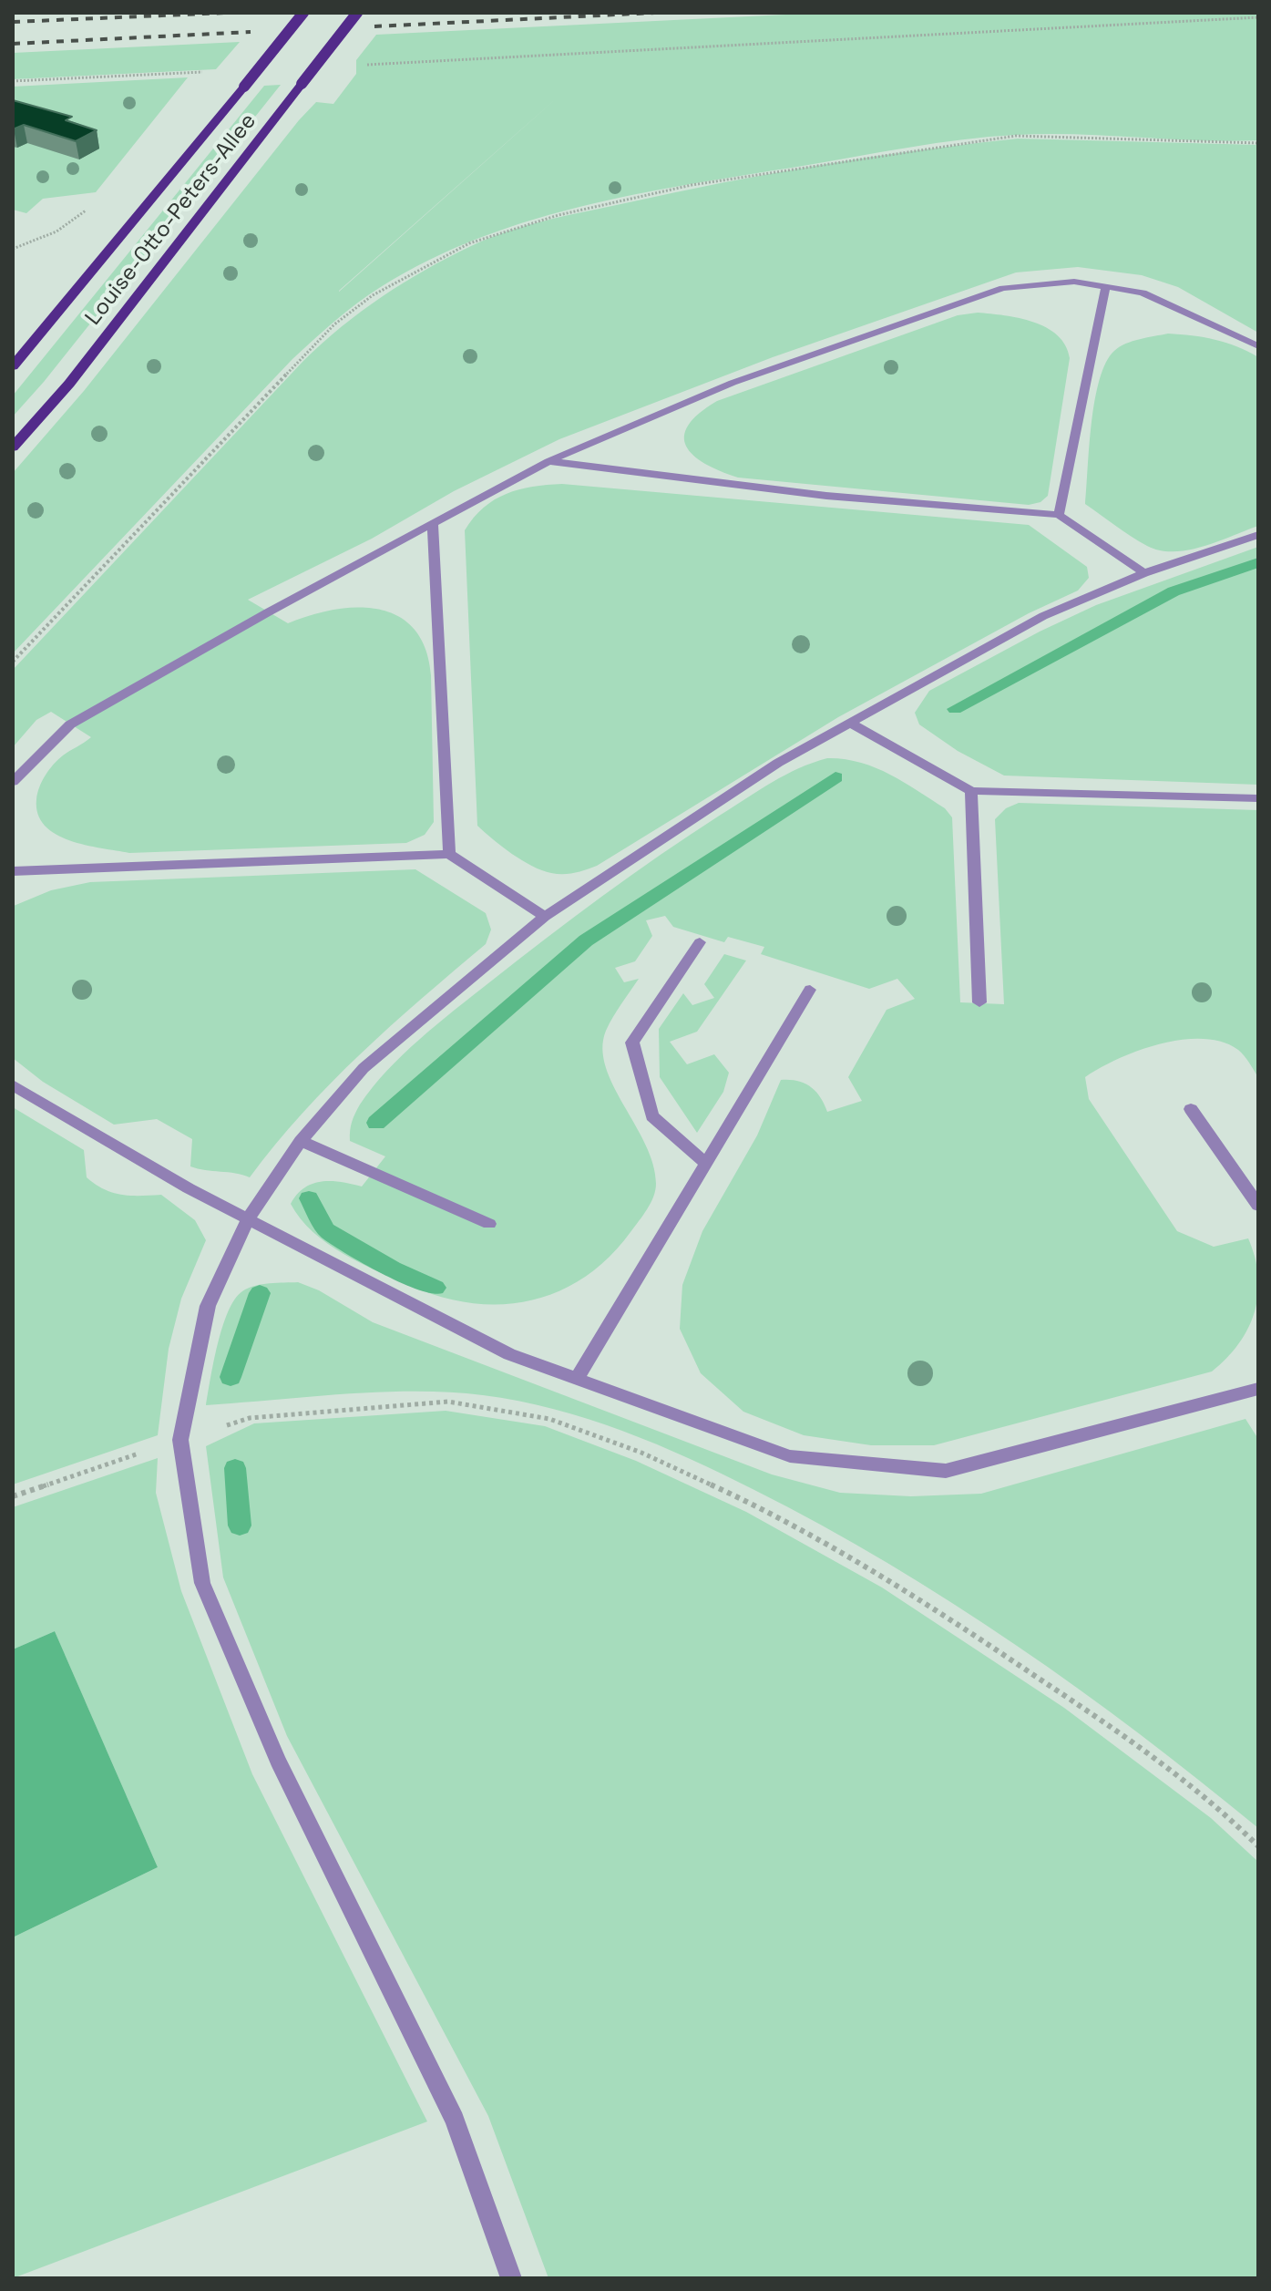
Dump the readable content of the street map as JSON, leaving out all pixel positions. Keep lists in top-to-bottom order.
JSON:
{
  "streets": {
    "main road": ["Louise-Otto-Peters-Allee"]
  }
}
